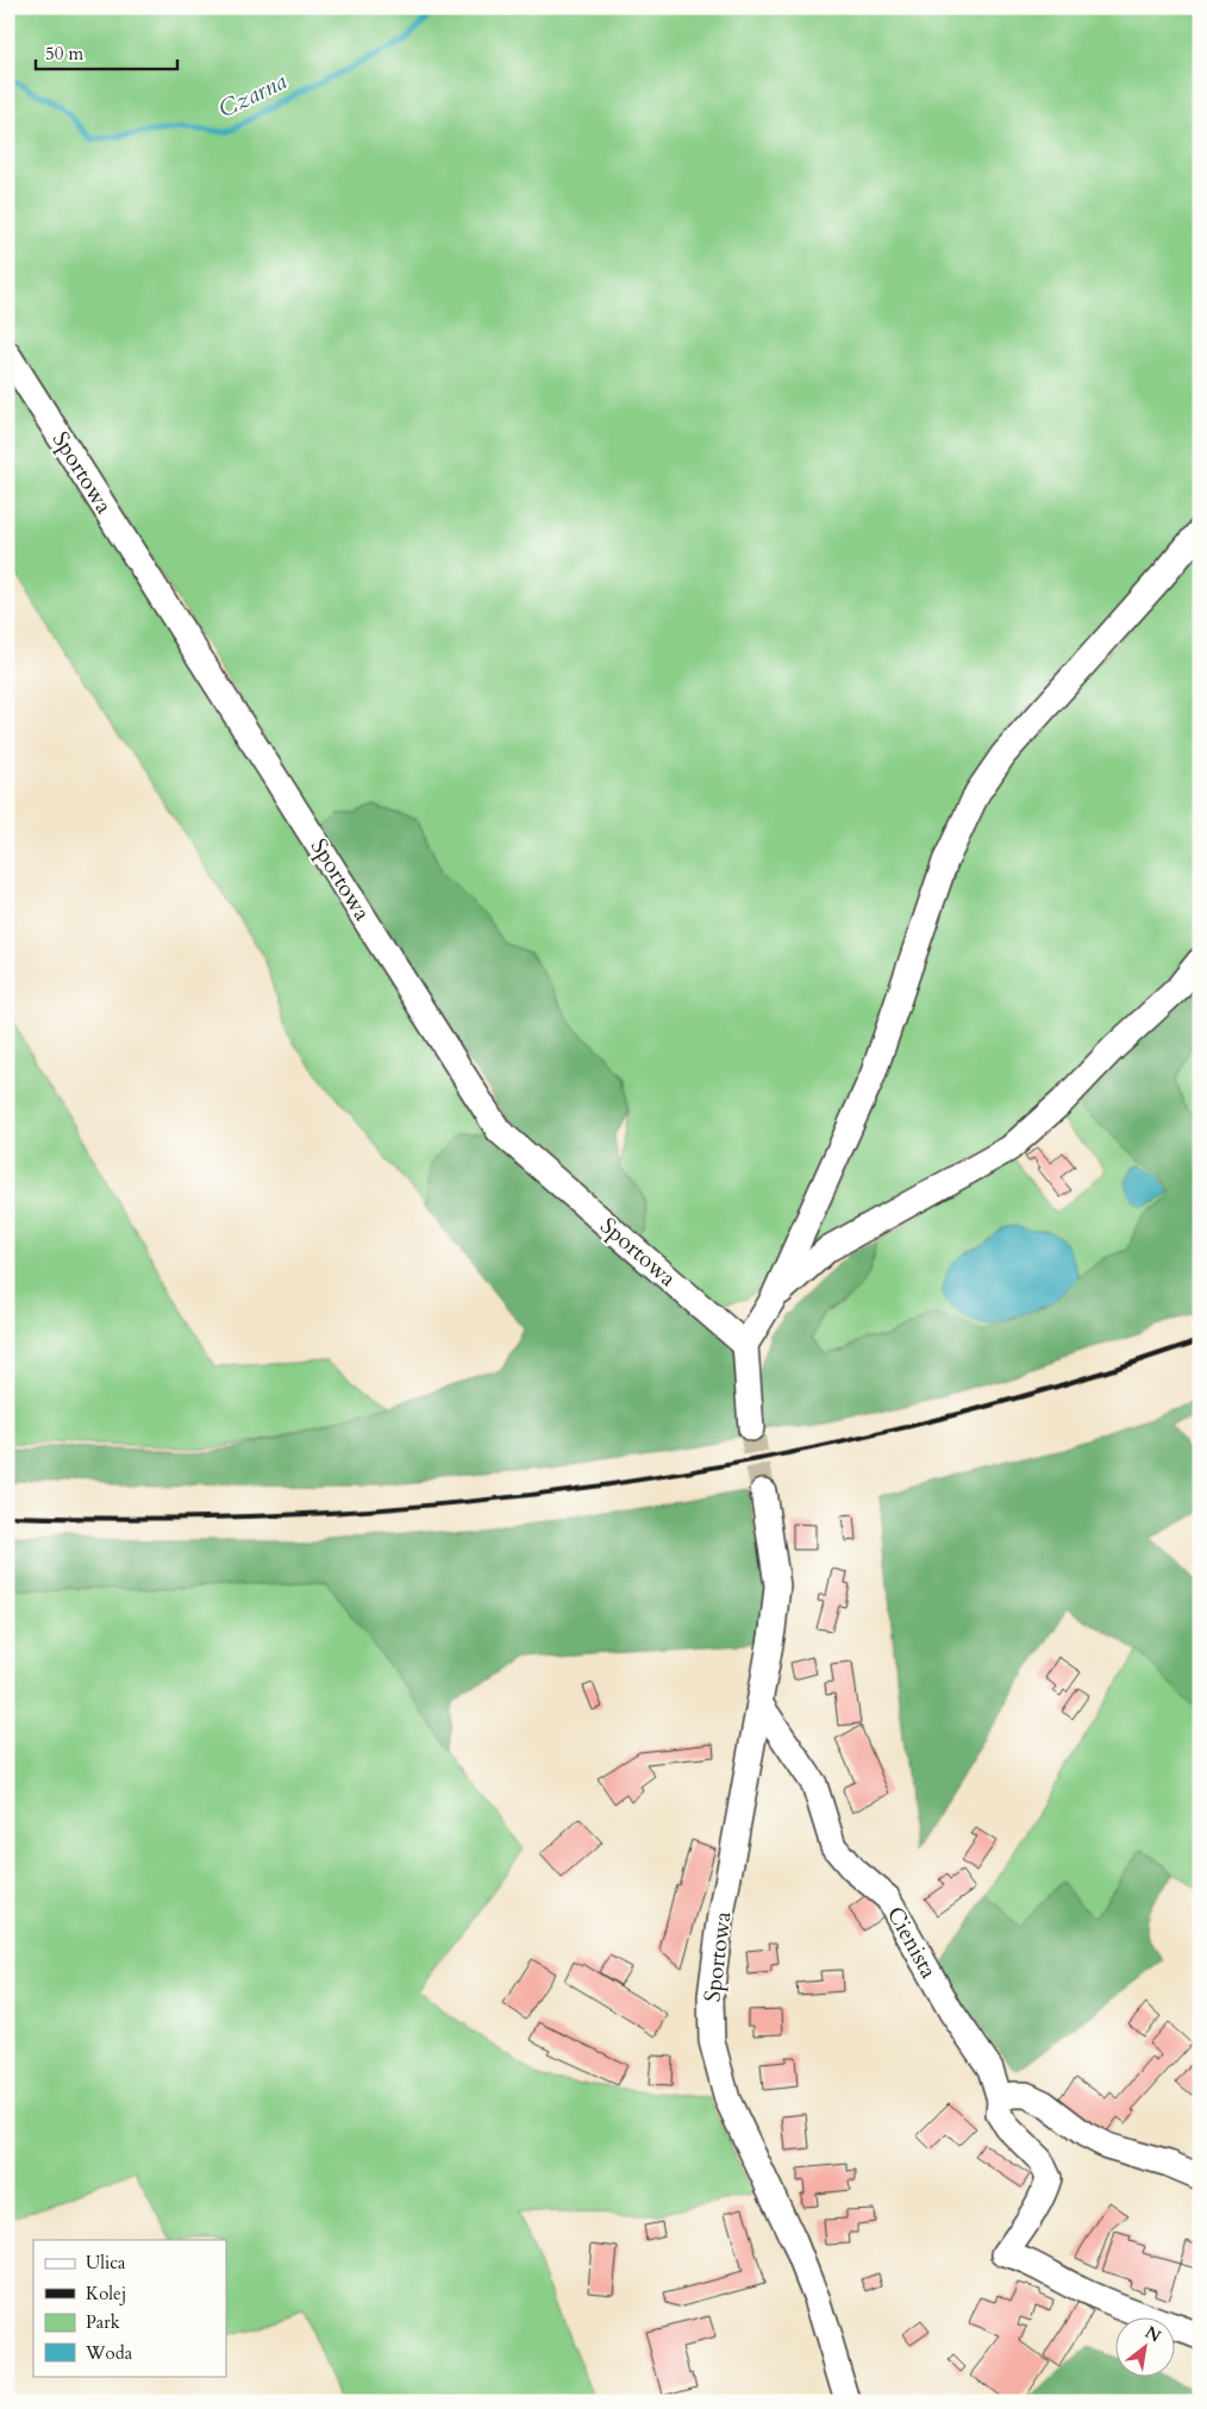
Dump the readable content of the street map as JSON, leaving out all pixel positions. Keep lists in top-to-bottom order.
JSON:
{
  "streets": {
    "street": ["Sportowa", "Cienista"]
  },
  "crossings": [
    ["Sportowa", "Cienista"]
  ],
  "water": ["Czarna"],
  "legend": [
    "Ulica",
    "Kolej",
    "Park",
    "Woda"
  ],
  "scale_bar": "50 m",
  "north": "top right"
}
